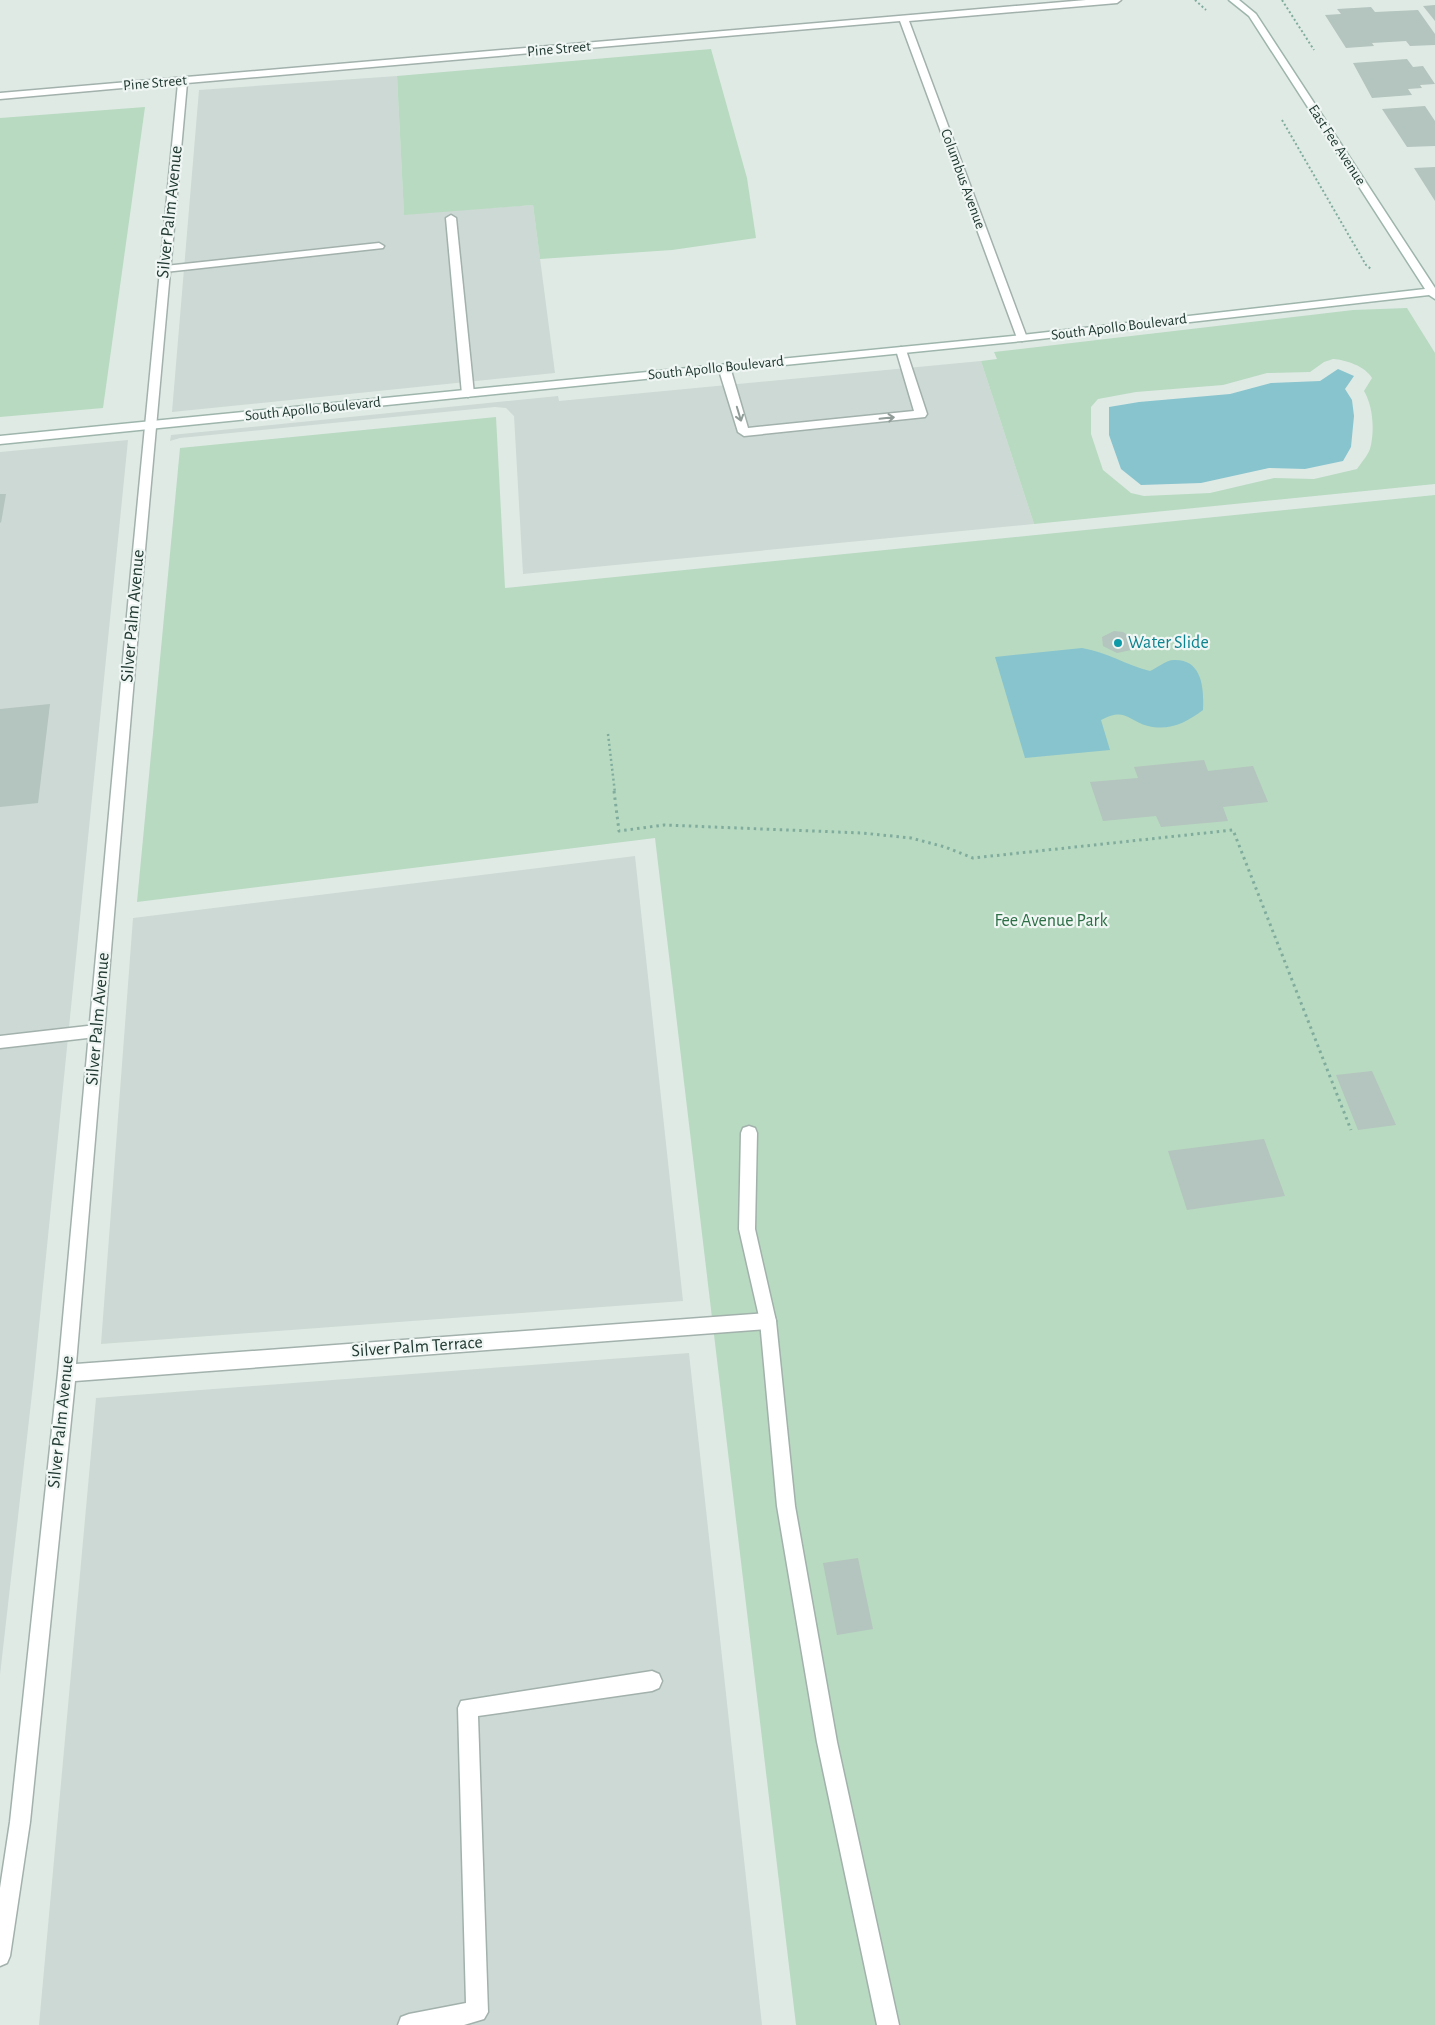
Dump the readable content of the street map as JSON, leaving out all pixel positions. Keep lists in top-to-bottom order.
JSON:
{
  "streets": {
    "street": [
      "Pine Street",
      "East Fee Avenue",
      "Columbus Avenue",
      "Silver Palm Avenue",
      "South Apollo Boulevard",
      "Silver Palm Terrace"
    ]
  },
  "crossings": [
    ["Pine Street", "Columbus Avenue"],
    ["Pine Street", "Silver Palm Avenue"],
    ["East Fee Avenue", "South Apollo Boulevard"],
    ["Columbus Avenue", "South Apollo Boulevard"],
    ["Silver Palm Avenue", "South Apollo Boulevard"],
    ["Silver Palm Avenue", "Silver Palm Terrace"]
  ],
  "parks": ["Fee Avenue Park"],
  "places": ["Water Slide"]
}
